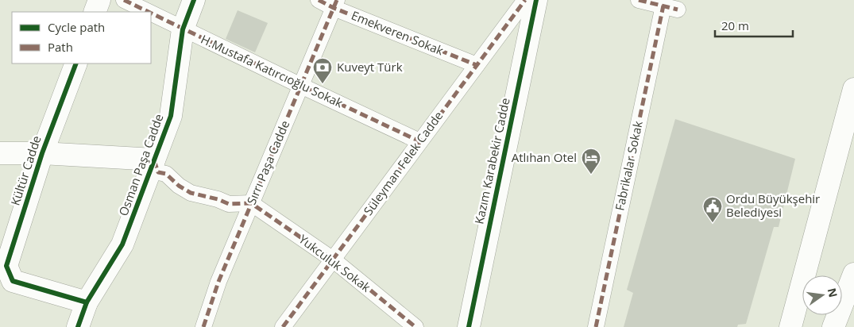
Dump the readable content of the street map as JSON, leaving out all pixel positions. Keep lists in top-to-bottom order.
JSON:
{
  "streets": {
    "main road": ["Kazım Karabekir Cadde", "Osman Paşa Cadde", "Kültür Cadde"],
    "street": [
      "Emekveren Sokak",
      "H.Mustafa Katırcıoğlu Sokak",
      "Sırrı Paşa Cadde",
      "Süleyman Felek Cadde",
      "Fabrikalar Sokak",
      "Yukculuk Sokak"
    ]
  },
  "crossings": [
    ["Emekveren Sokak", "Sırrı Paşa Cadde"],
    ["Emekveren Sokak", "Süleyman Felek Cadde"],
    ["H.Mustafa Katırcıoğlu Sokak", "Sırrı Paşa Cadde"],
    ["H.Mustafa Katırcıoğlu Sokak", "Süleyman Felek Cadde"],
    ["H.Mustafa Katırcıoğlu Sokak", "Osman Paşa Cadde"],
    ["Sırrı Paşa Cadde", "Yukculuk Sokak"],
    ["Süleyman Felek Cadde", "Yukculuk Sokak"],
    ["Osman Paşa Cadde", "Kültür Cadde"]
  ],
  "places": {
    "bank": ["Kuveyt Türk"],
    "hotel": ["Atlıhan Otel"],
    "public building": ["Ordu Büyükşehir Belediyesi"]
  },
  "legend": ["Cycle path", "Path"],
  "scale_bar": "20 m",
  "north": "right"
}
